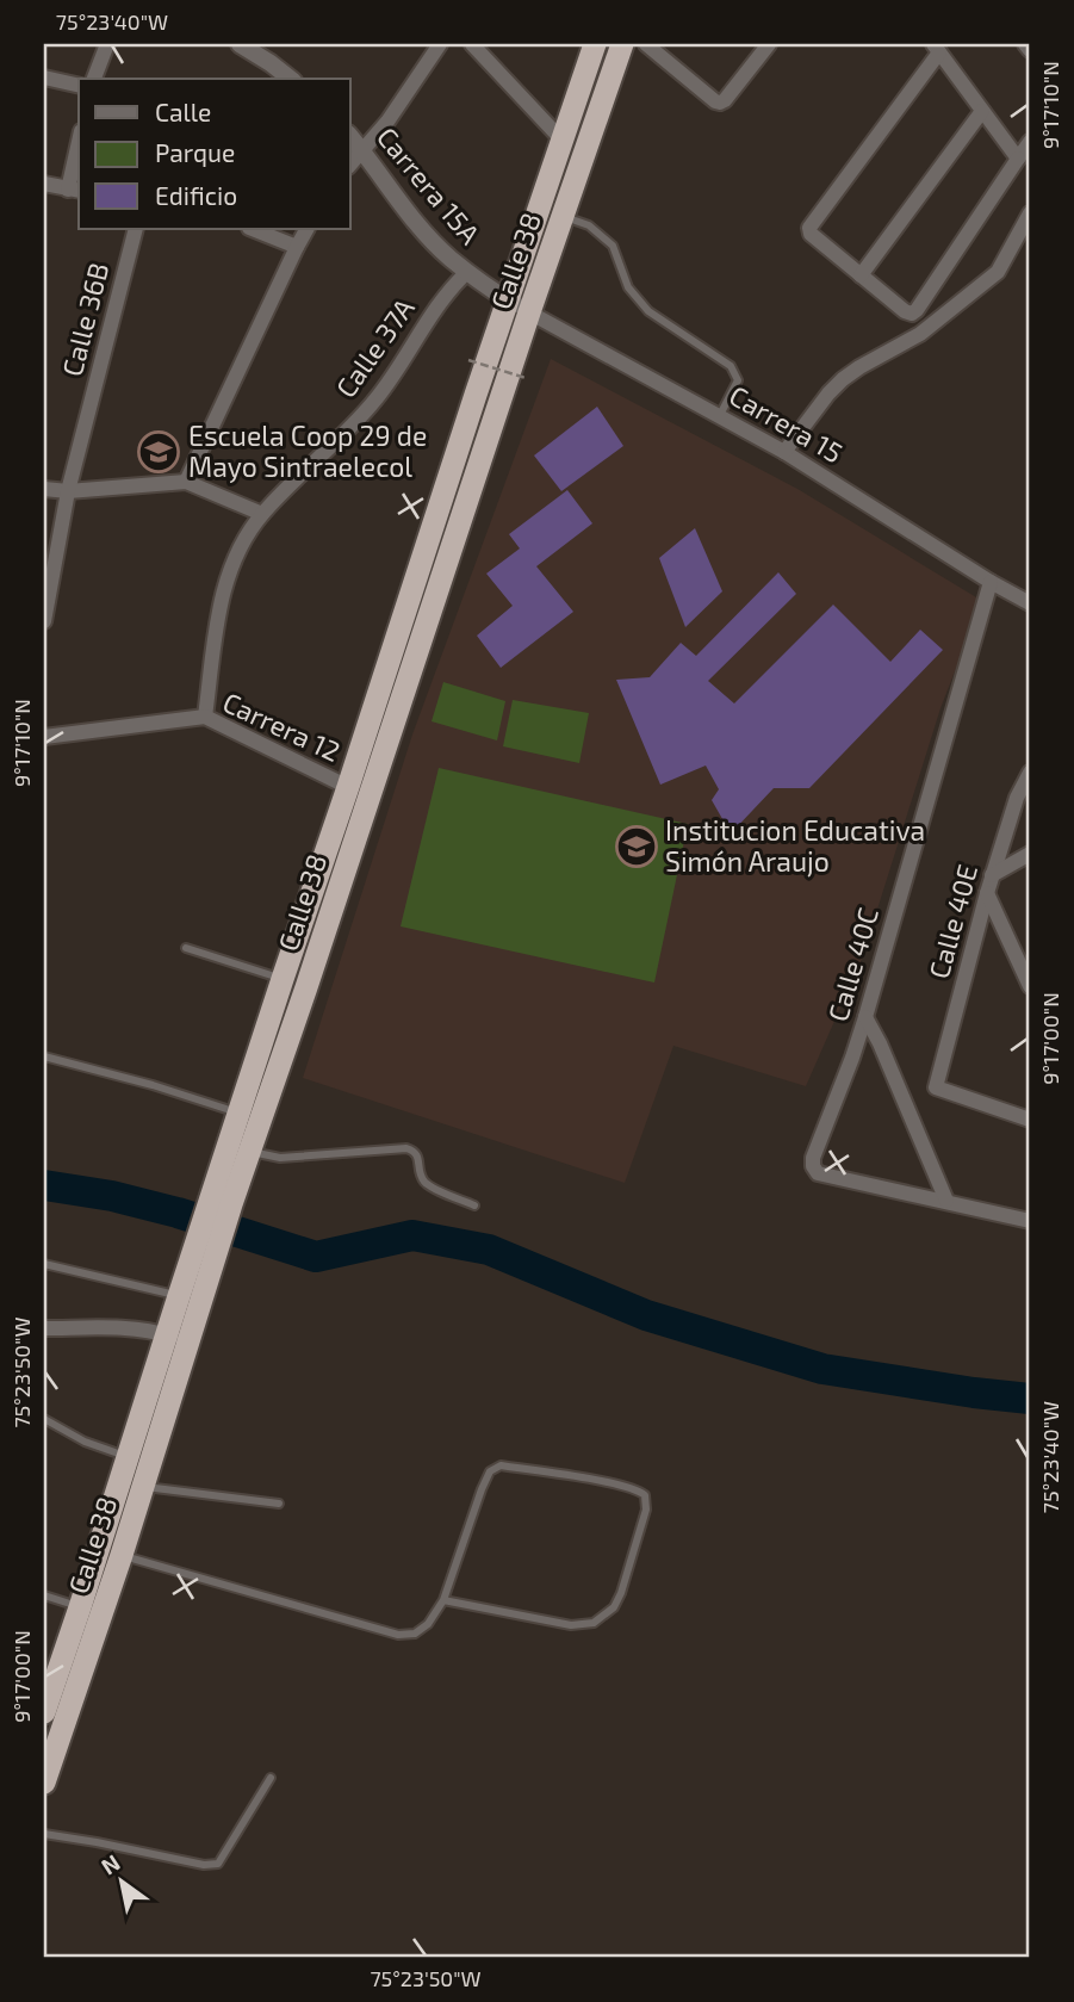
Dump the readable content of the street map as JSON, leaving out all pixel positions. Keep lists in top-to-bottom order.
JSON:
{
  "streets": {
    "highway": ["Calle 38"],
    "street": [
      "Carrera 15A",
      "Calle 36B",
      "Calle 37A",
      "Carrera 15",
      "Carrera 12",
      "Calle 40E",
      "Calle 40C"
    ]
  },
  "crossings": [
    ["Carrera 15A", "Calle 38"],
    ["Carrera 15A", "Calle 37A"],
    ["Carrera 15A", "Carrera 15"],
    ["Calle 38", "Carrera 15"],
    ["Calle 38", "Carrera 12"],
    ["Calle 37A", "Carrera 12"],
    ["Carrera 15", "Calle 40C"]
  ],
  "places": {
    "school or university": ["Escuela Coop 29 de Mayo Sintraelecol", "Institucion Educativa Simón Araujo"]
  },
  "legend": ["Calle", "Parque", "Edificio"],
  "north": "top left",
  "coordinates": [
    "75°23'40\"W",
    "9°17'10\"N",
    "9°17'00\"N",
    "75°23'50\"W"
  ]
}
